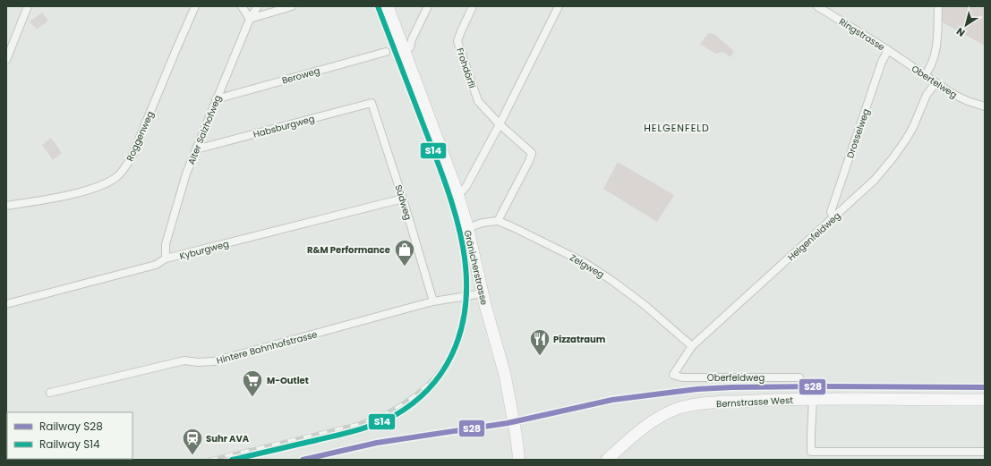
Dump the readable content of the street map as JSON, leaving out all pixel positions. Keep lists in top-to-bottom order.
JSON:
{
  "streets": {
    "main road": ["Gränicherstrasse", "Bernstrasse West"],
    "street": [
      "Ringstrasse",
      "Frohdörfli",
      "Beroweg",
      "Obertelweg",
      "Habsburgweg",
      "Alter Salzhofweg",
      "Drosselweg",
      "Roggenweg",
      "Südweg",
      "Helgenfeldweg",
      "Kyburgweg",
      "Zelgweg",
      "Hintere Bahnhofstrasse",
      "Oberfeldweg"
    ]
  },
  "crossings": [
    ["Ringstrasse", "Obertelweg"],
    ["Ringstrasse", "Drosselweg"],
    ["Frohdörfli", "Zelgweg"],
    ["Beroweg", "Alter Salzhofweg"],
    ["Obertelweg", "Drosselweg"],
    ["Obertelweg", "Helgenfeldweg"],
    ["Habsburgweg", "Alter Salzhofweg"],
    ["Habsburgweg", "Südweg"],
    ["Alter Salzhofweg", "Kyburgweg"],
    ["Drosselweg", "Helgenfeldweg"],
    ["Südweg", "Kyburgweg"],
    ["Südweg", "Hintere Bahnhofstrasse"],
    ["Helgenfeldweg", "Zelgweg"],
    ["Helgenfeldweg", "Oberfeldweg"],
    ["Gränicherstrasse", "Hintere Bahnhofstrasse"]
  ],
  "districts": ["HELGENFELD"],
  "places": {
    "shop": ["R&M Performance"],
    "restaurant": ["Pizzatraum"],
    "supermarket": ["M-Outlet"],
    "station": ["Suhr AVA"]
  },
  "lines": ["rail line S14", "rail line S28"],
  "legend": ["Railway S28", "Railway S14"],
  "north": "bottom left"
}
